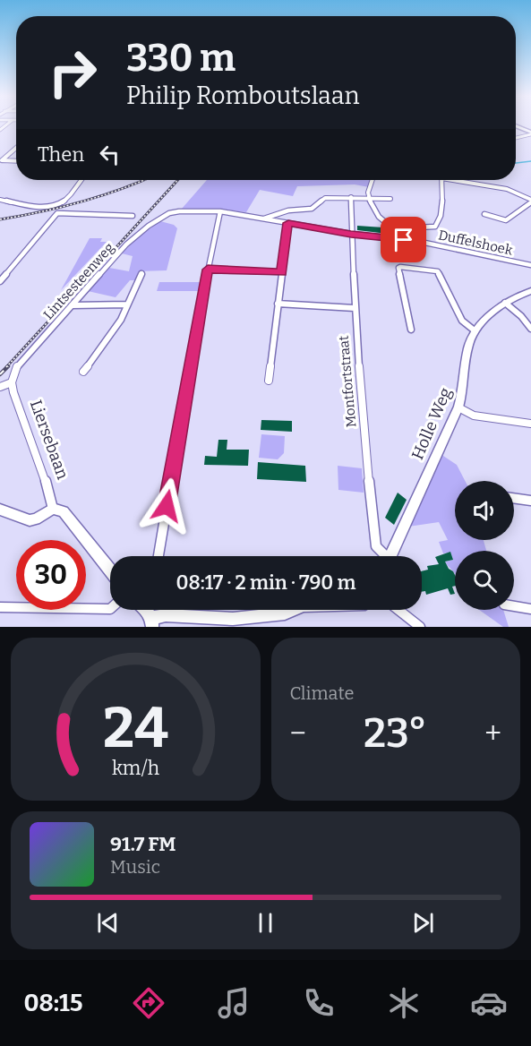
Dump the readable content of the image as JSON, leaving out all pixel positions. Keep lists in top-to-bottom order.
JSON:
{
  "streets": {
    "street": [
      "Duffelshoek",
      "Lintsesteenweg",
      "Montfortstraat",
      "Holle Weg",
      "Liersebaan"
    ]
  },
  "crossings": [
    ["Lintsesteenweg", "Liersebaan"]
  ],
  "page": {
    "turn": ["330 m", "Philip Romboutslaan"],
    "then": "Then",
    "limit": "30",
    "trip": "08:17 · 2 min · 790 m",
    "tile": "Climate",
    "heat": ["−", "23°", "+"],
    "song": ["91.7 FM", "Music"],
    "tabs": "08:15",
    "gauge": ["24", "km/h"]
  }
}
